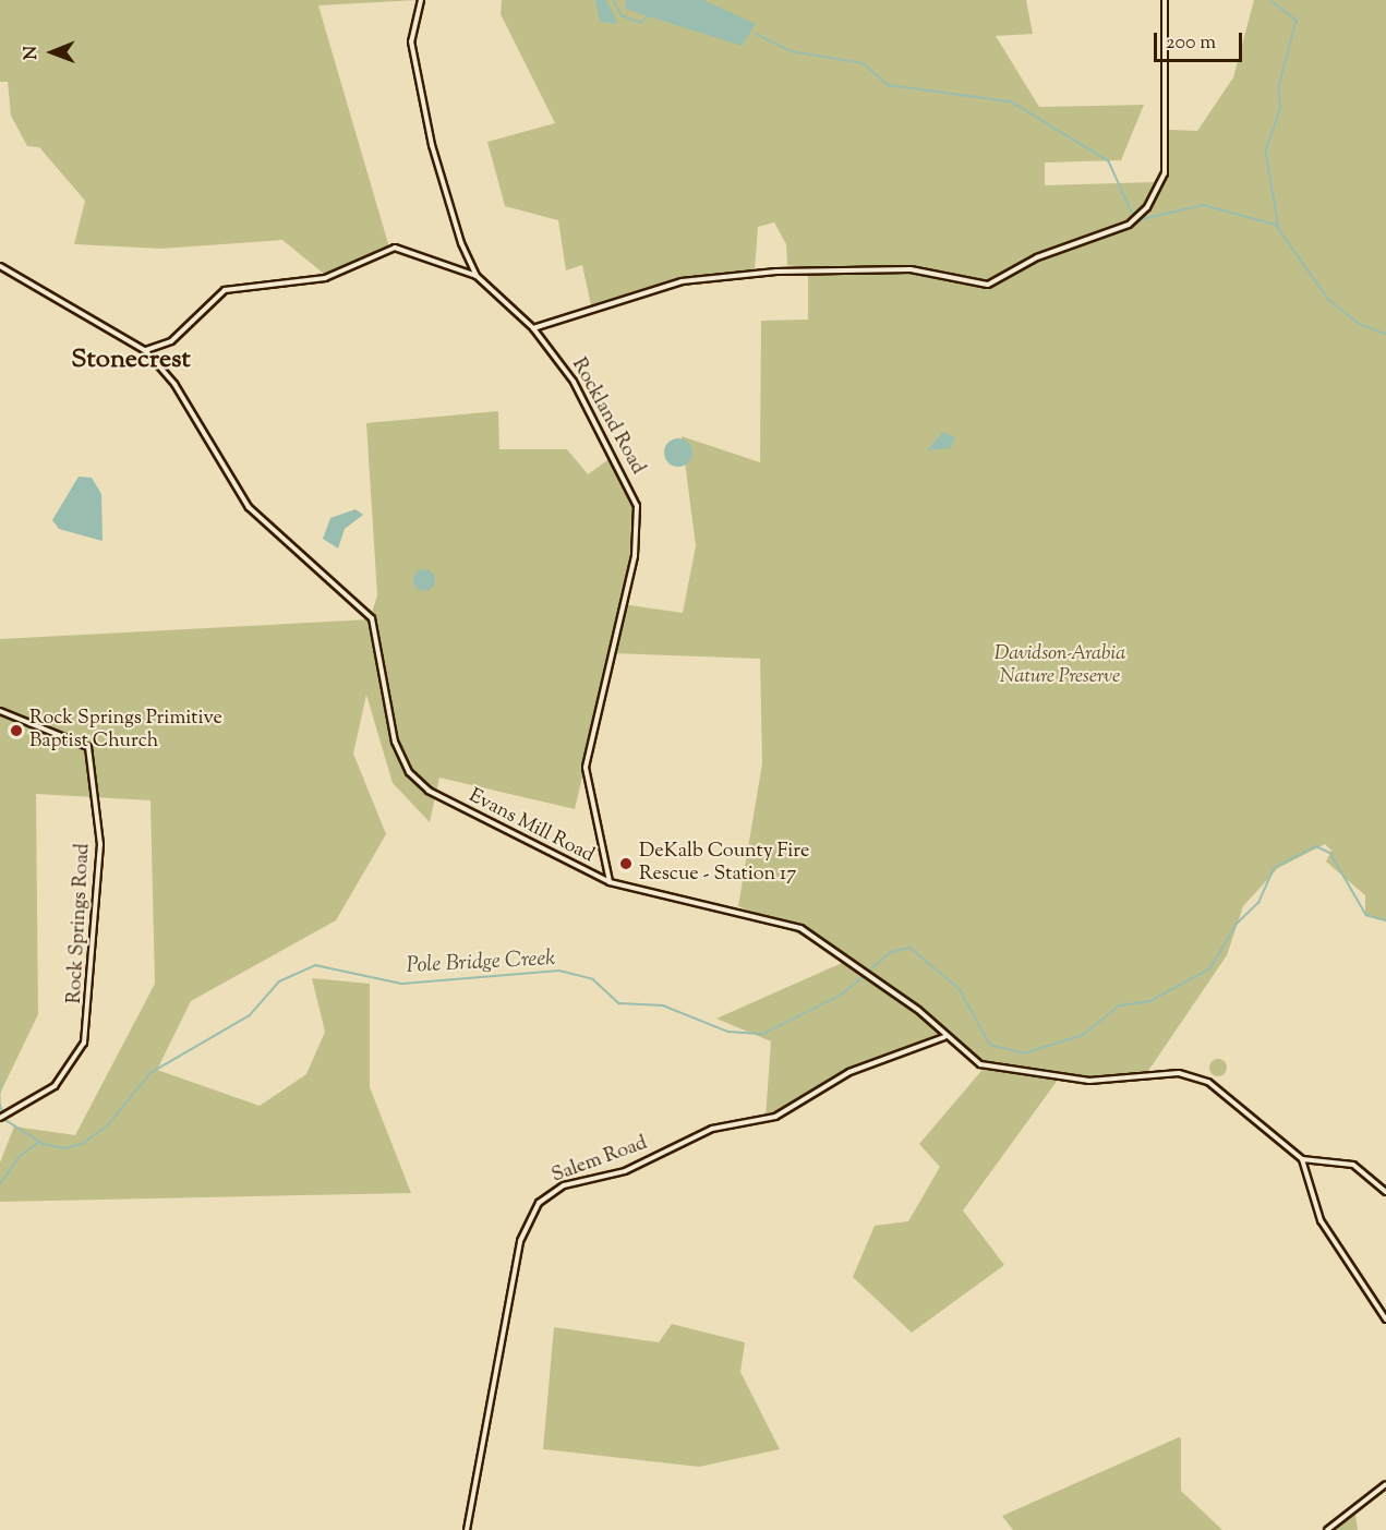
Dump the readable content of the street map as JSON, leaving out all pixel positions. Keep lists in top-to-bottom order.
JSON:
{
  "streets": {
    "street": [
      "Rockland Road",
      "Evans Mill Road",
      "Rock Springs Road",
      "Salem Road"
    ]
  },
  "crossings": [
    ["Rockland Road", "Evans Mill Road"],
    ["Evans Mill Road", "Salem Road"]
  ],
  "districts": ["Stonecrest"],
  "water": ["Pole Bridge Creek"],
  "parks": ["Davidson-Arabia Nature Preserve"],
  "places": ["Rock Springs Primitive Baptist Church", "DeKalb County Fire Rescue - Station 17"],
  "scale_bar": "200 m",
  "north": "left"
}
